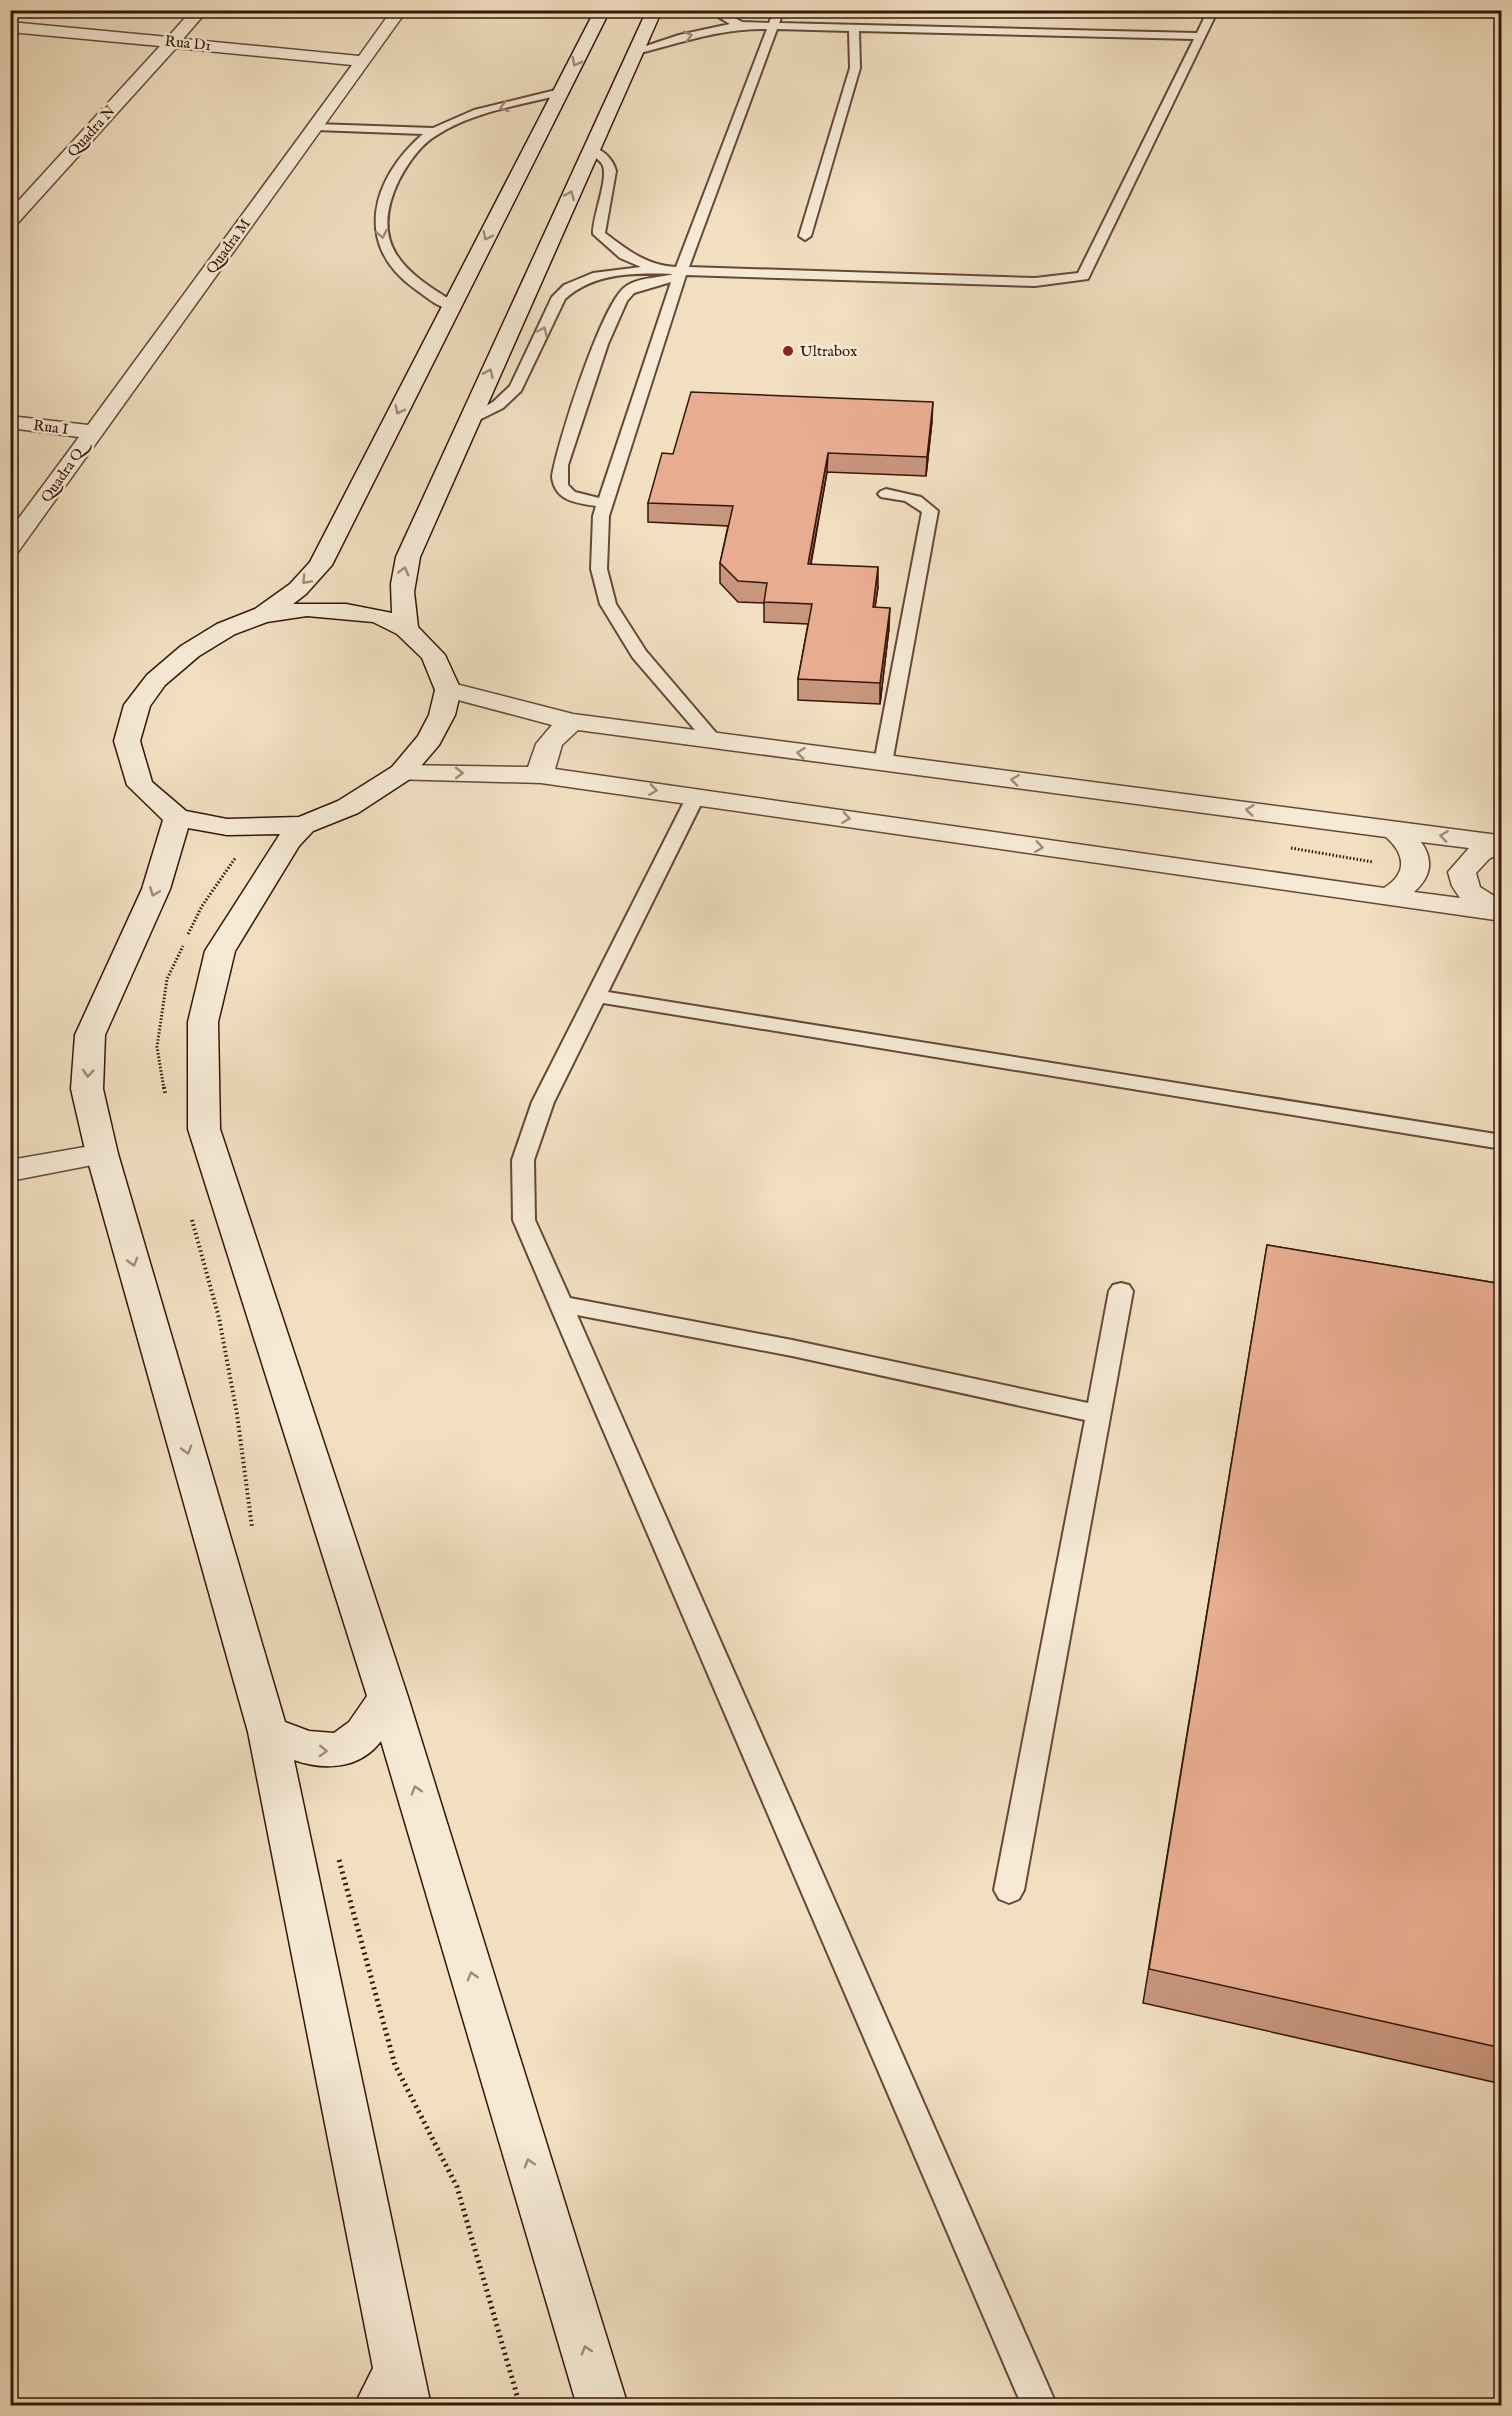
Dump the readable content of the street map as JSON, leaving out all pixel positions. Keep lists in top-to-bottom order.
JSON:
{
  "streets": {
    "main road": [
      "Rua D1",
      "Quadra N",
      "Quadra M",
      "Rua I",
      "Quadra Q"
    ]
  },
  "crossings": [
    ["Rua D1", "Quadra N"],
    ["Rua D1", "Quadra M"],
    ["Quadra M", "Rua I"],
    ["Quadra M", "Quadra Q"],
    ["Rua I", "Quadra Q"]
  ],
  "places": ["Ultrabox"]
}
